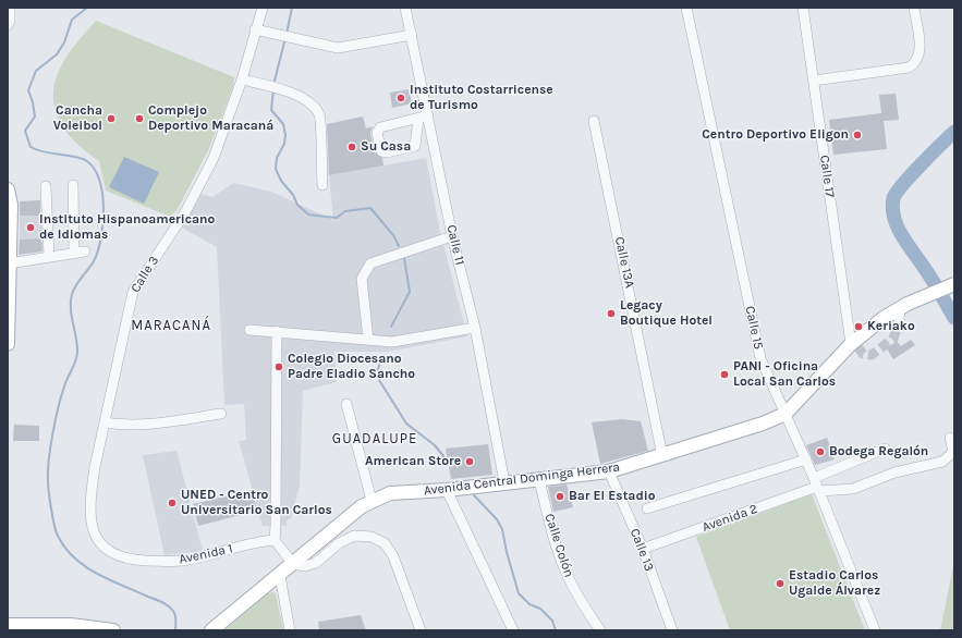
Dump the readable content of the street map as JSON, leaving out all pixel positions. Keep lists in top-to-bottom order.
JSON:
{
  "streets": {
    "main road": ["Avenida Central Dominga Herrera"],
    "street": [
      "Calle 17",
      "Calle 11",
      "Calle 13A",
      "Calle 3",
      "Calle 15",
      "Avenida 2",
      "Calle Colón",
      "Calle 13",
      "Avenida 1"
    ]
  },
  "crossings": [
    ["Calle 17", "Avenida Central Dominga Herrera"],
    ["Calle 11", "Avenida Central Dominga Herrera"],
    ["Calle 13A", "Avenida Central Dominga Herrera"],
    ["Calle 3", "Avenida 1"],
    ["Calle 15", "Avenida Central Dominga Herrera"],
    ["Calle 15", "Avenida 2"],
    ["Avenida Central Dominga Herrera", "Calle Colón"],
    ["Avenida Central Dominga Herrera", "Calle 13"],
    ["Avenida 2", "Calle 13"]
  ],
  "districts": ["MARACANÁ", "GUADALUPE"],
  "places": [
    "Instituto Costarricense de Turismo",
    "Cancha Voleibol",
    "Complejo Deportivo Maracaná",
    "Centro Deportivo Eligon",
    "Su Casa",
    "Instituto Hispanoamericano de Idiomas",
    "Legacy Boutique Hotel",
    "Keriako",
    "Colegio Diocesano Padre Eladio Sancho",
    "PANI - Oficina Local San Carlos",
    "Bodega Regalón",
    "American Store",
    "Bar El Estadio",
    "UNED - Centro Universitario San Carlos",
    "Estadio Carlos Ugalde Álvarez"
  ]
}
